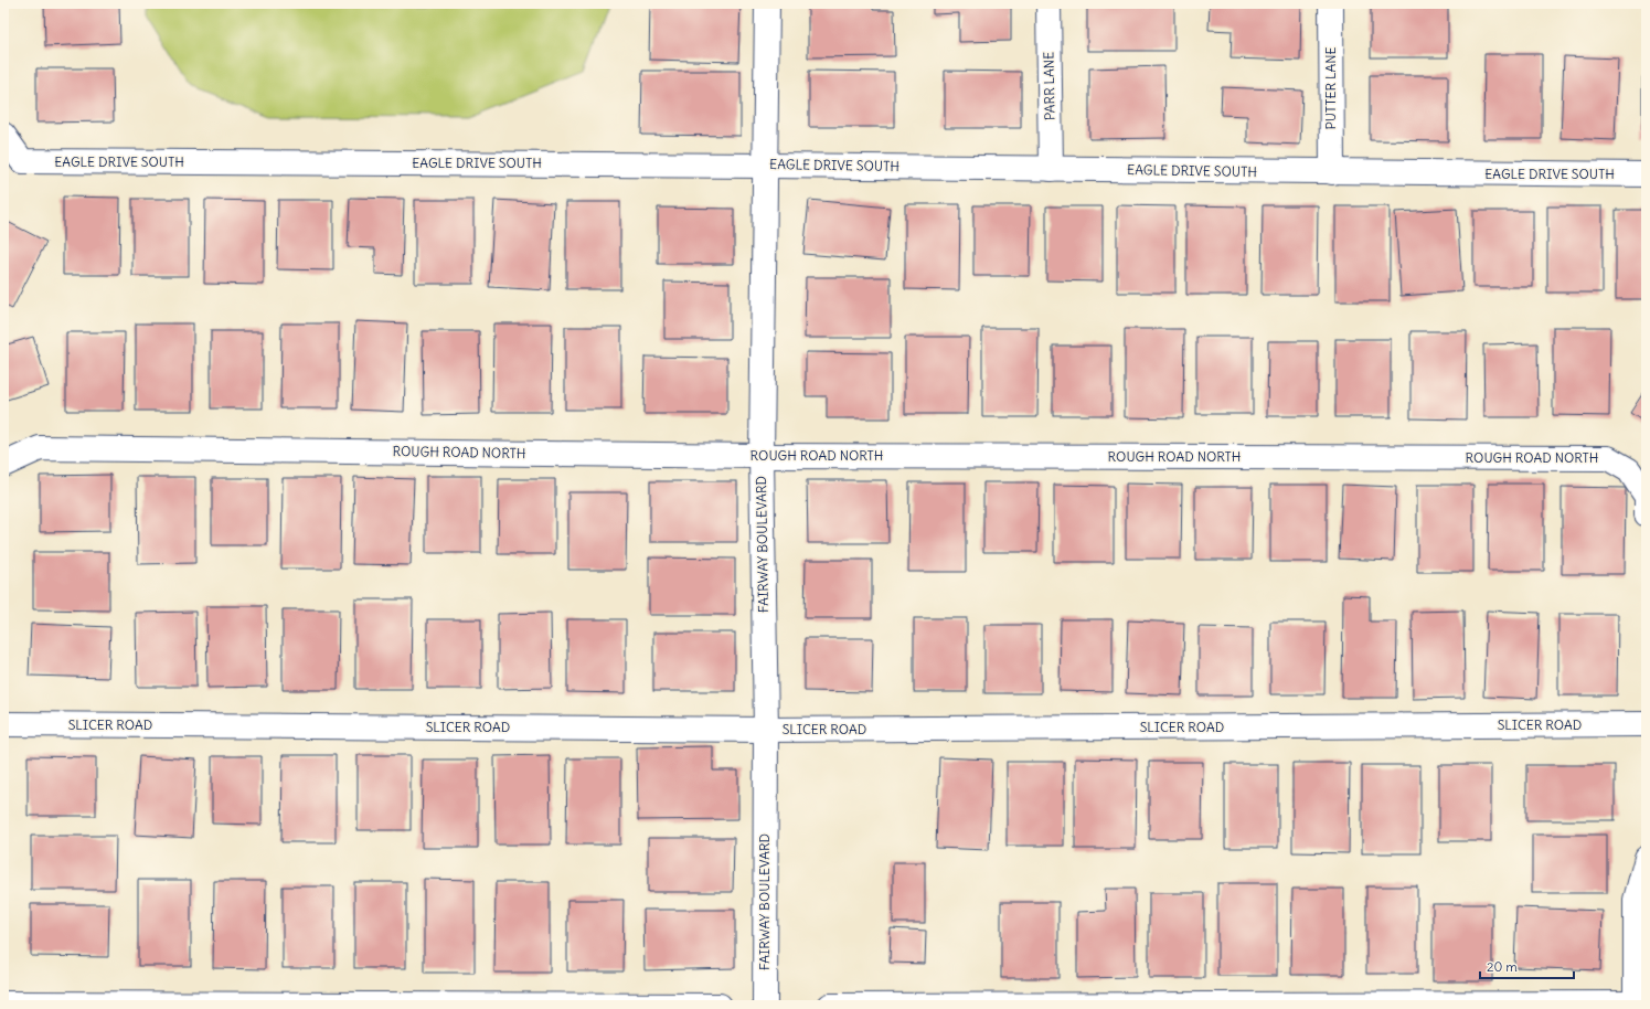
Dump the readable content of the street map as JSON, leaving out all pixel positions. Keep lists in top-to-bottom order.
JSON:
{
  "streets": {
    "street": [
      "PARR LANE",
      "PUTTER LANE",
      "EAGLE DRIVE SOUTH",
      "ROUGH ROAD NORTH",
      "FAIRWAY BOULEVARD",
      "SLICER ROAD"
    ]
  },
  "crossings": [
    ["PARR LANE", "EAGLE DRIVE SOUTH"],
    ["PUTTER LANE", "EAGLE DRIVE SOUTH"],
    ["EAGLE DRIVE SOUTH", "FAIRWAY BOULEVARD"],
    ["ROUGH ROAD NORTH", "FAIRWAY BOULEVARD"],
    ["FAIRWAY BOULEVARD", "SLICER ROAD"]
  ],
  "scale_bar": "20 m"
}
